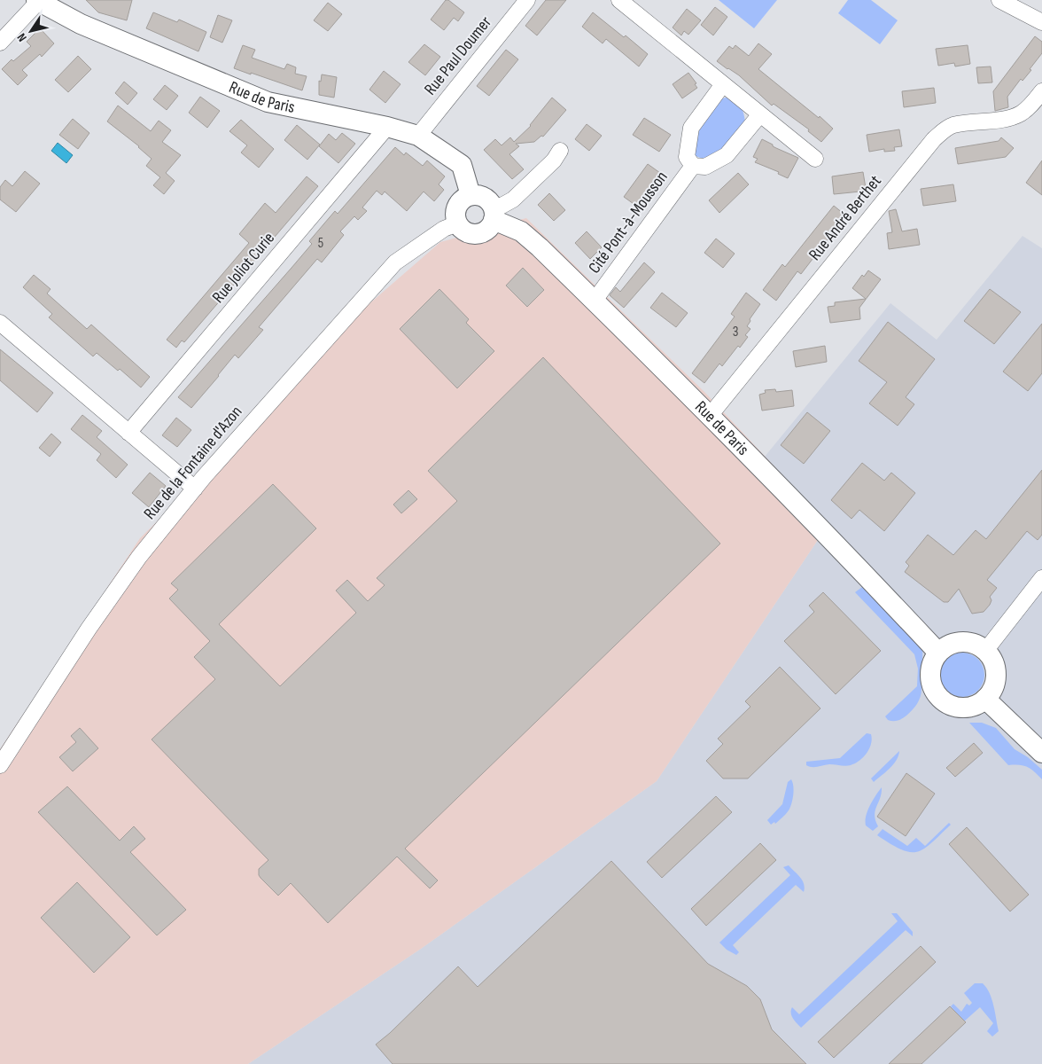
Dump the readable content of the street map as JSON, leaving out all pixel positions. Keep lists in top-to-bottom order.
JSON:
{
  "streets": {
    "street": [
      "Rue Paul Doumer",
      "Rue de Paris",
      "Rue André Berthet",
      "Cité Pont-à-Mousson",
      "Rue Joliot Curie",
      "Rue de la Fontaine d'Azon"
    ]
  },
  "crossings": [
    ["Rue Paul Doumer", "Rue de Paris"],
    ["Rue de Paris", "Rue André Berthet"],
    ["Rue de Paris", "Cité Pont-à-Mousson"],
    ["Rue de Paris", "Rue Joliot Curie"],
    ["Rue de Paris", "Rue de la Fontaine d'Azon"]
  ],
  "house_numbers": ["5", "3"],
  "north": "bottom left"
}
